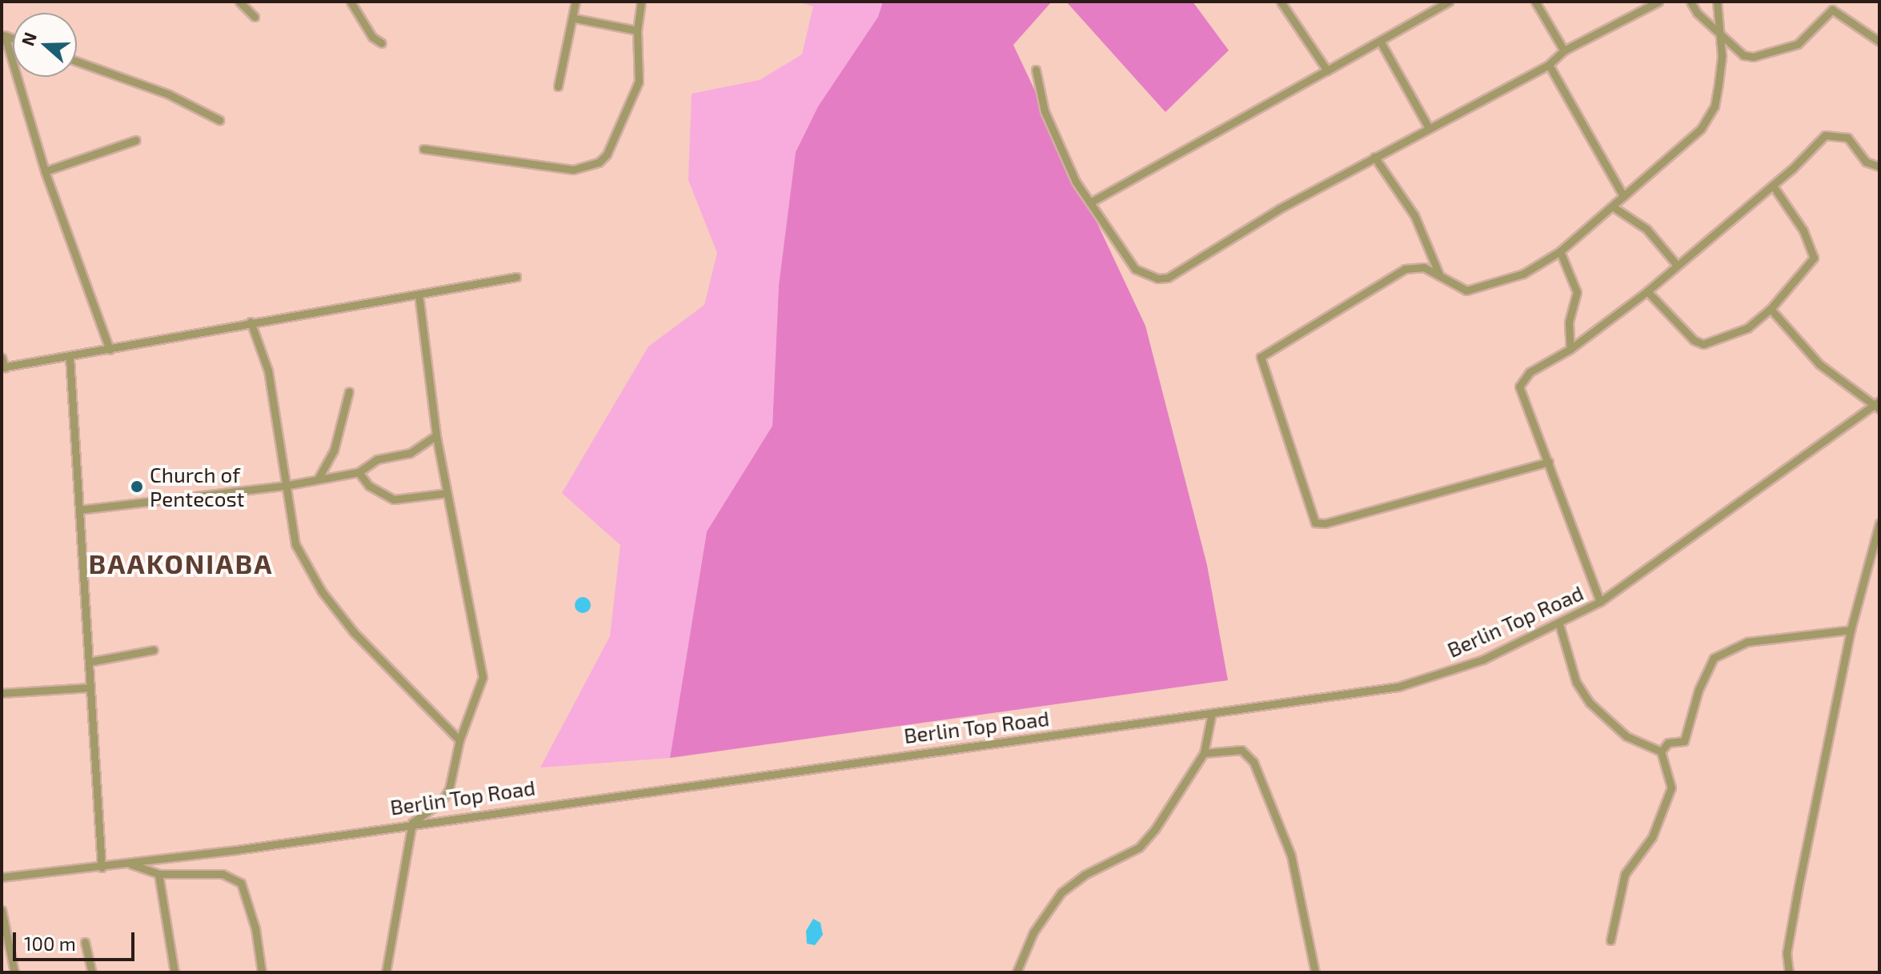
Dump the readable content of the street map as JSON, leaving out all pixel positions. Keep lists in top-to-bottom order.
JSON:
{
  "streets": {
    "street": ["Berlin Top Road"]
  },
  "districts": ["BAAKONIABA"],
  "places": ["Church of Pentecost"],
  "scale_bar": "100 m",
  "north": "left"
}
